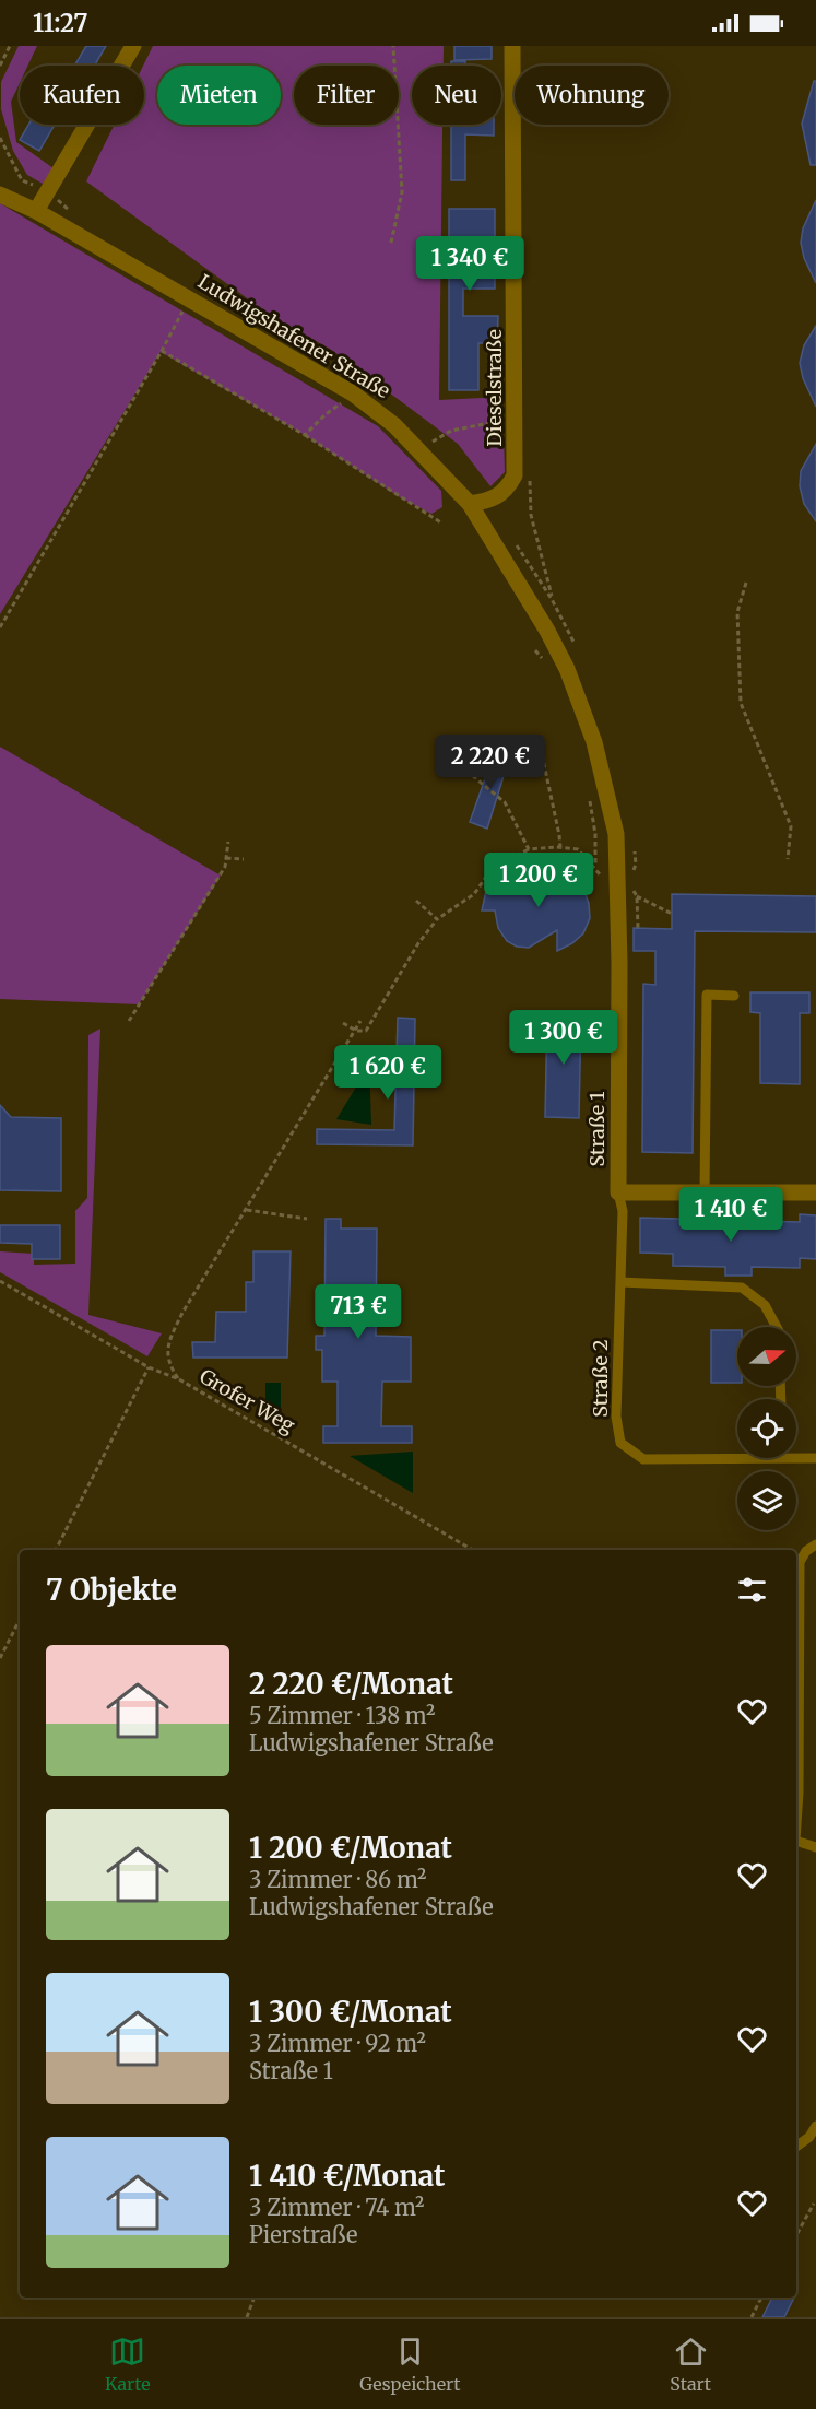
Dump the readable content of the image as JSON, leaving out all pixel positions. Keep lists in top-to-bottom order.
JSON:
{
  "streets": {
    "street": ["Ludwigshafener Straße", "Dieselstraße", "Straße 1"],
    "lane": ["Straße 2"],
    "path": ["Grofer Weg"]
  },
  "crossings": [
    ["Ludwigshafener Straße", "Dieselstraße"],
    ["Ludwigshafener Straße", "Straße 1"],
    ["Straße 1", "Straße 2"]
  ],
  "north": "right",
  "page": {
    "status": "11:27",
    "chip": [
      "Kaufen",
      "Mieten",
      "Filter",
      "Neu",
      "Wohnung"
    ],
    "price": [
      "1 340 €",
      "2 220 €",
      "1 200 €",
      "1 300 €",
      "1 620 €",
      "1 410 €",
      "713 €"
    ],
    "heading": "7 Objekte",
    "list": [
      {
        "name": "2 220 €/Monat",
        "note": "5 Zimmer · 138 m² · Ludwigshafener Straße"
      },
      {
        "name": "1 200 €/Monat",
        "note": "3 Zimmer · 86 m² · Ludwigshafener Straße"
      },
      {
        "name": "1 300 €/Monat",
        "note": "3 Zimmer · 92 m² · Straße 1"
      },
      {
        "name": "1 410 €/Monat",
        "note": "3 Zimmer · 74 m² · Pierstraße"
      }
    ],
    "tabs": ["Karte", "Gespeichert", "Start"]
  }
}
